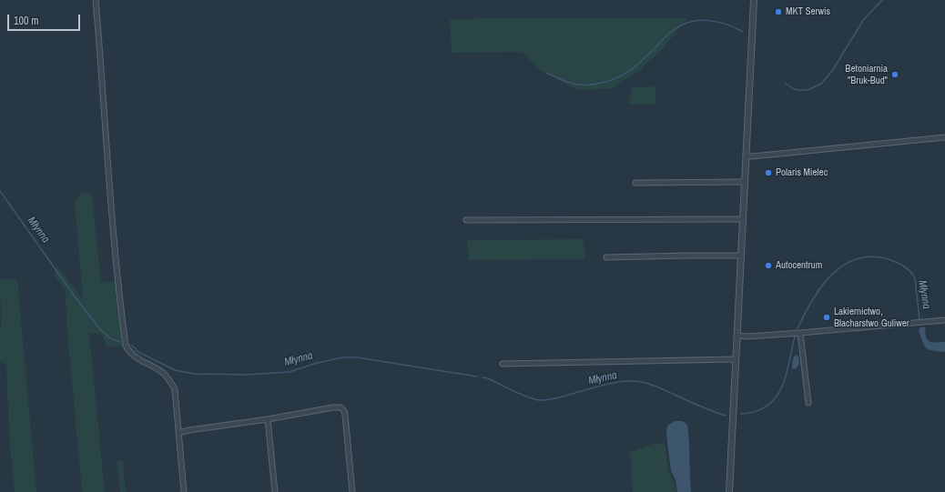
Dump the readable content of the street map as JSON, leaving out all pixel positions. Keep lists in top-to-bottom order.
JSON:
{
  "water": ["Młynna"],
  "places": [
    "MKT Serwis",
    "Betoniarnia \"Bruk-Bud\"",
    "Polaris Mielec",
    "Autocentrum",
    "Lakiernictwo, Blacharstwo Guliwer"
  ],
  "scale_bar": "100 m"
}
